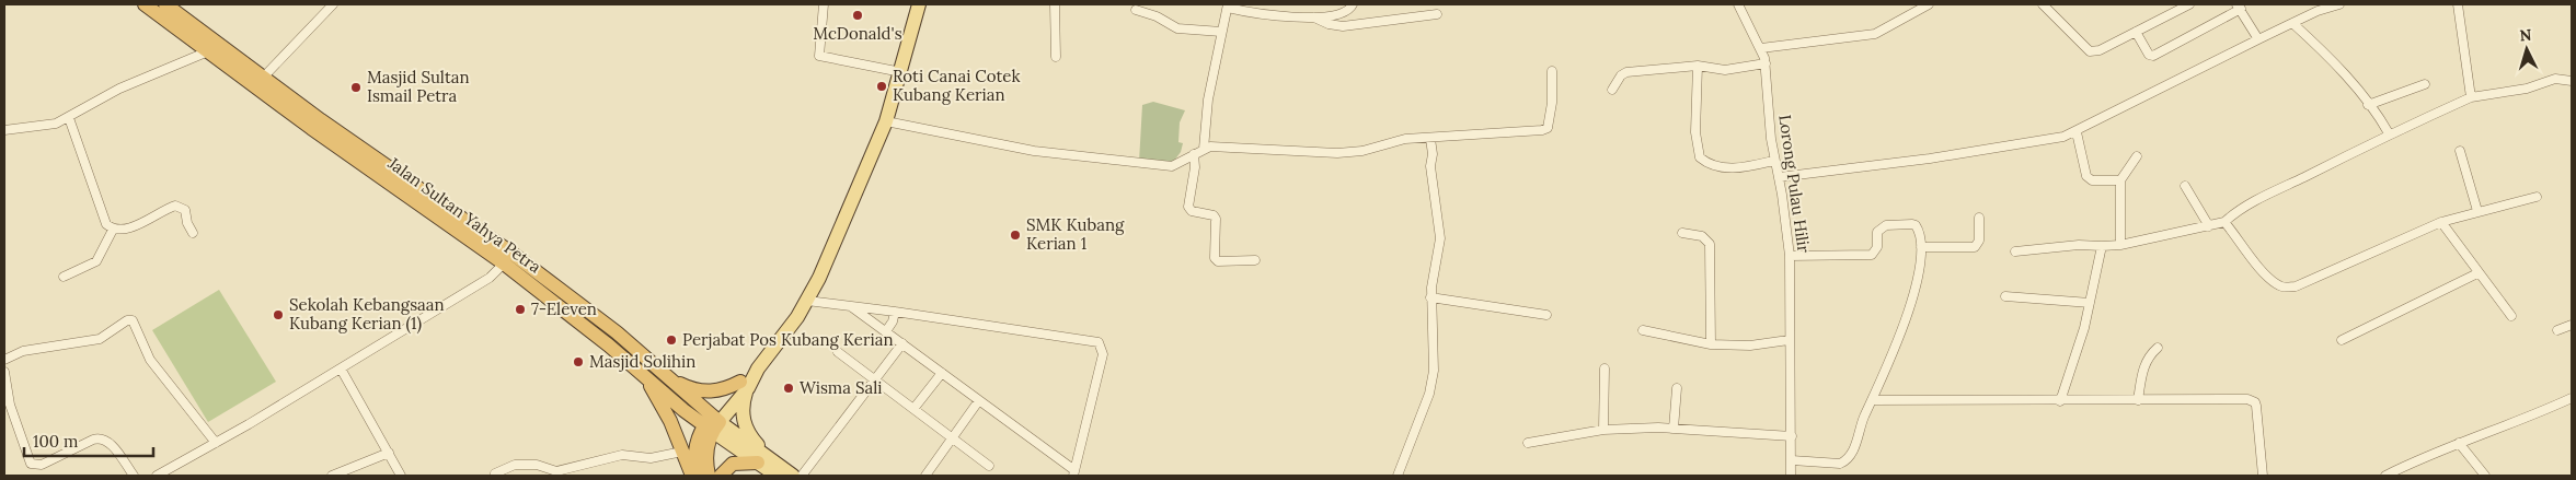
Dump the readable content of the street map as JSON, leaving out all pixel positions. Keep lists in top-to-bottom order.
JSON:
{
  "streets": {
    "highway": ["Jalan Sultan Yahya Petra"],
    "street": ["Lorong Pulau Hilir"]
  },
  "places": [
    "McDonald's",
    "Roti Canai Cotek Kubang Kerian",
    "Masjid Sultan Ismail Petra",
    "SMK Kubang Kerian 1",
    "7-Eleven",
    "Sekolah Kebangsaan Kubang Kerian (1)",
    "Perjabat Pos Kubang Kerian",
    "Masjid Solihin",
    "Wisma Sali"
  ],
  "scale_bar": "100 m",
  "north": "top"
}
